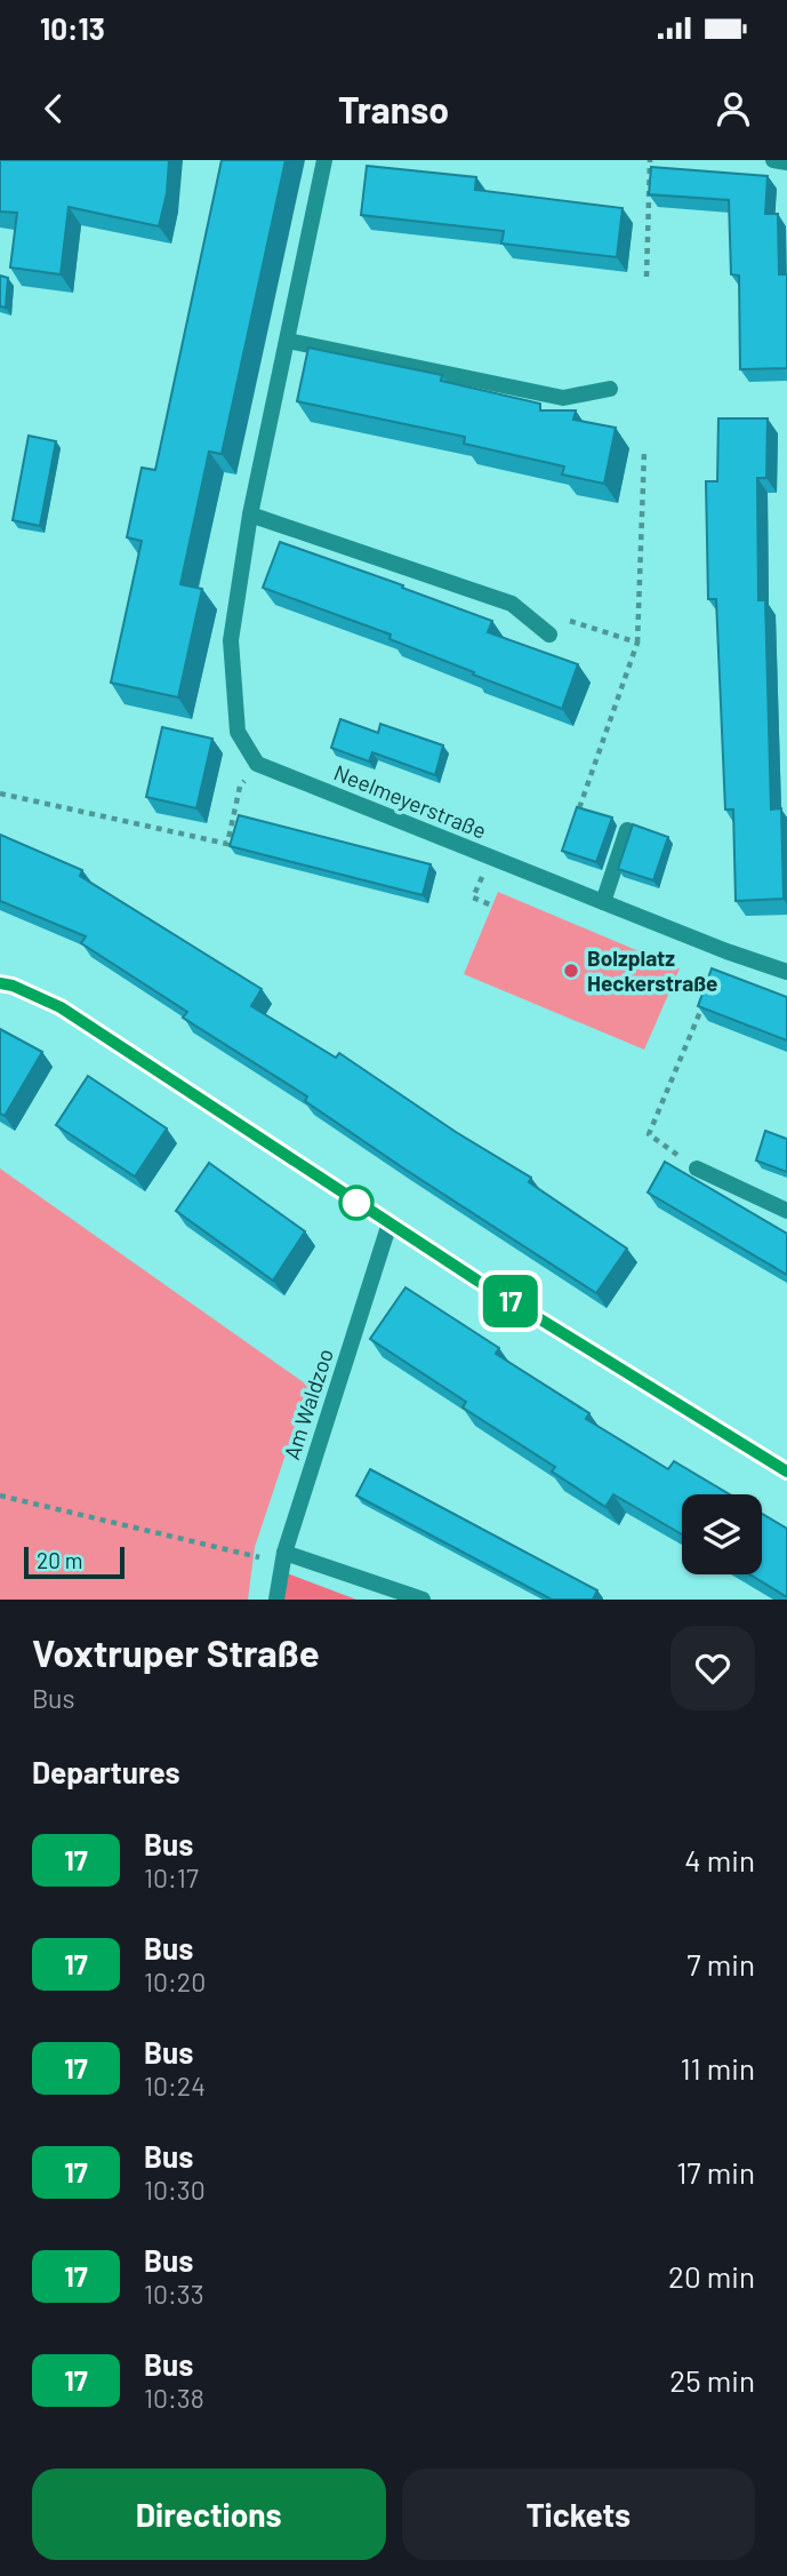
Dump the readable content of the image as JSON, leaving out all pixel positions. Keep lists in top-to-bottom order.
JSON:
{
  "streets": {
    "street": ["Neelmeyerstraße", "Am Waldzoo"]
  },
  "places": ["Bolzplatz Heckerstraße"],
  "lines": ["bus line 17"],
  "scale_bar": "20 m",
  "page": {
    "status": "10:13",
    "header": "Transo",
    "on_map": "17",
    "scale": "20 m",
    "heading": [
      ["Voxtruper Straße", "Bus"],
      "Departures"
    ],
    "list": [
      {
        "mark": "17",
        "name": "Bus",
        "note": "10:17",
        "value": "4 min"
      },
      {
        "mark": "17",
        "name": "Bus",
        "note": "10:20",
        "value": "7 min"
      },
      {
        "mark": "17",
        "name": "Bus",
        "note": "10:24",
        "value": "11 min"
      },
      {
        "mark": "17",
        "name": "Bus",
        "note": "10:30",
        "value": "17 min"
      },
      {
        "mark": "17",
        "name": "Bus",
        "note": "10:33",
        "value": "20 min"
      },
      {
        "mark": "17",
        "name": "Bus",
        "note": "10:38",
        "value": "25 min"
      }
    ],
    "buttons": ["Directions", "Tickets"]
  }
}
